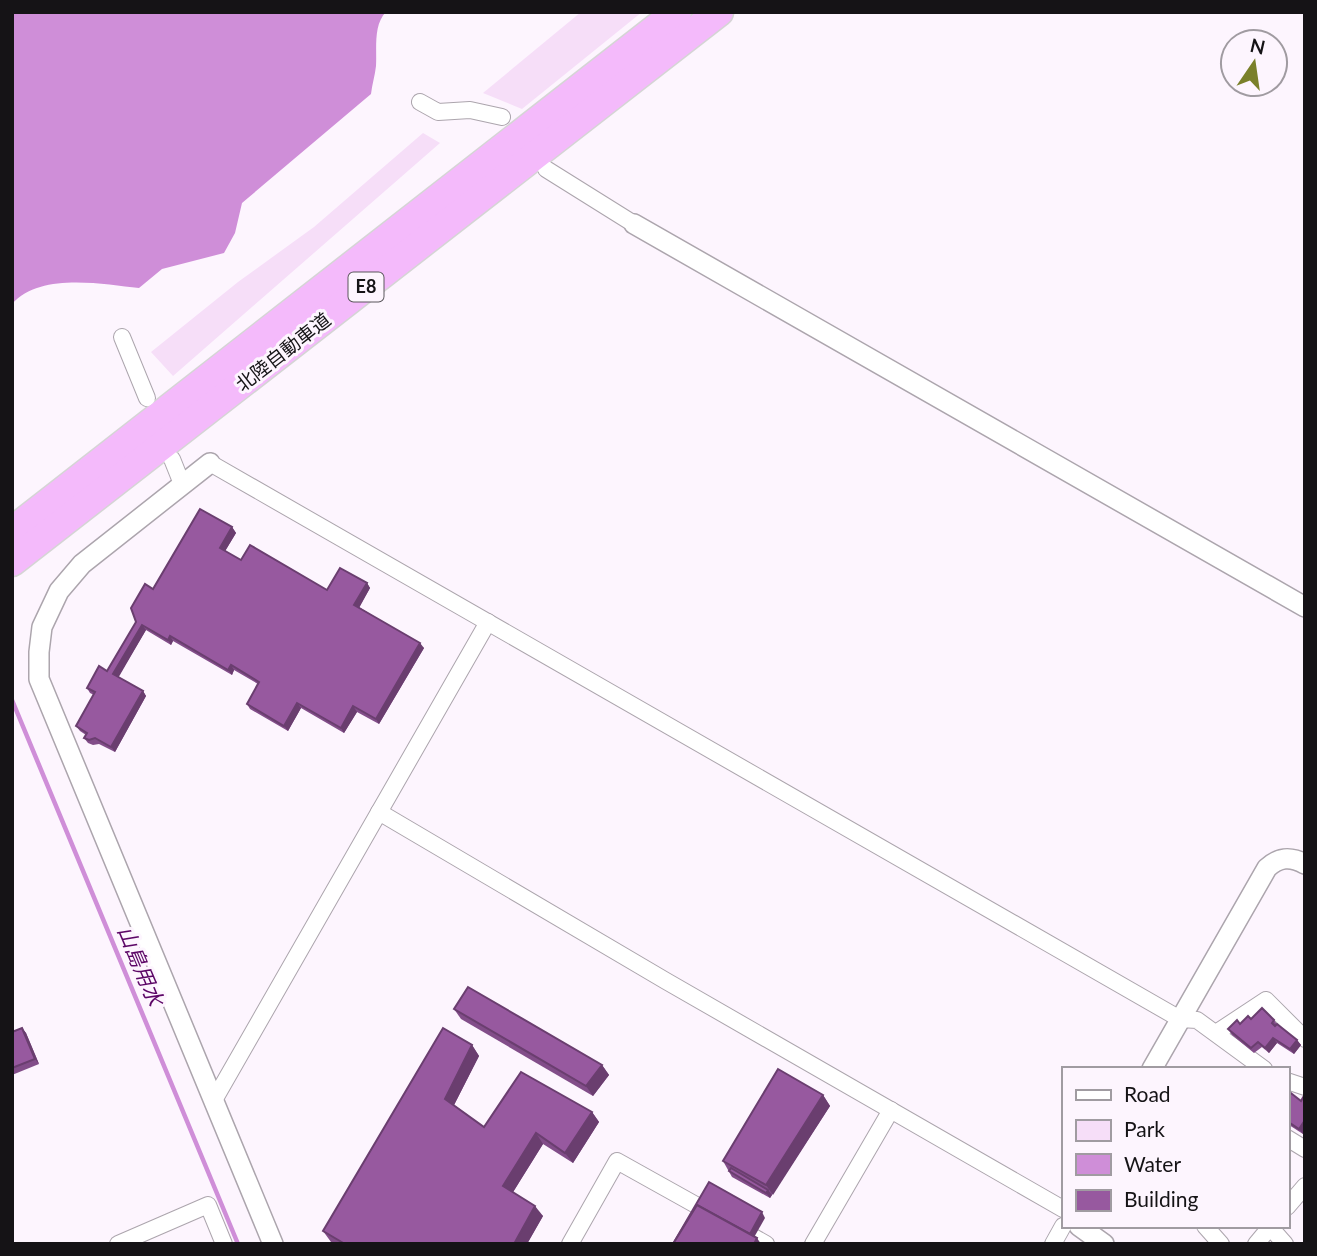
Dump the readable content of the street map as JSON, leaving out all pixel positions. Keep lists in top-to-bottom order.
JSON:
{
  "streets": {
    "highway": ["E8", "北陸自動車道"]
  },
  "water": ["山島用水"],
  "legend": [
    "Road",
    "Park",
    "Water",
    "Building"
  ],
  "north": "top"
}
